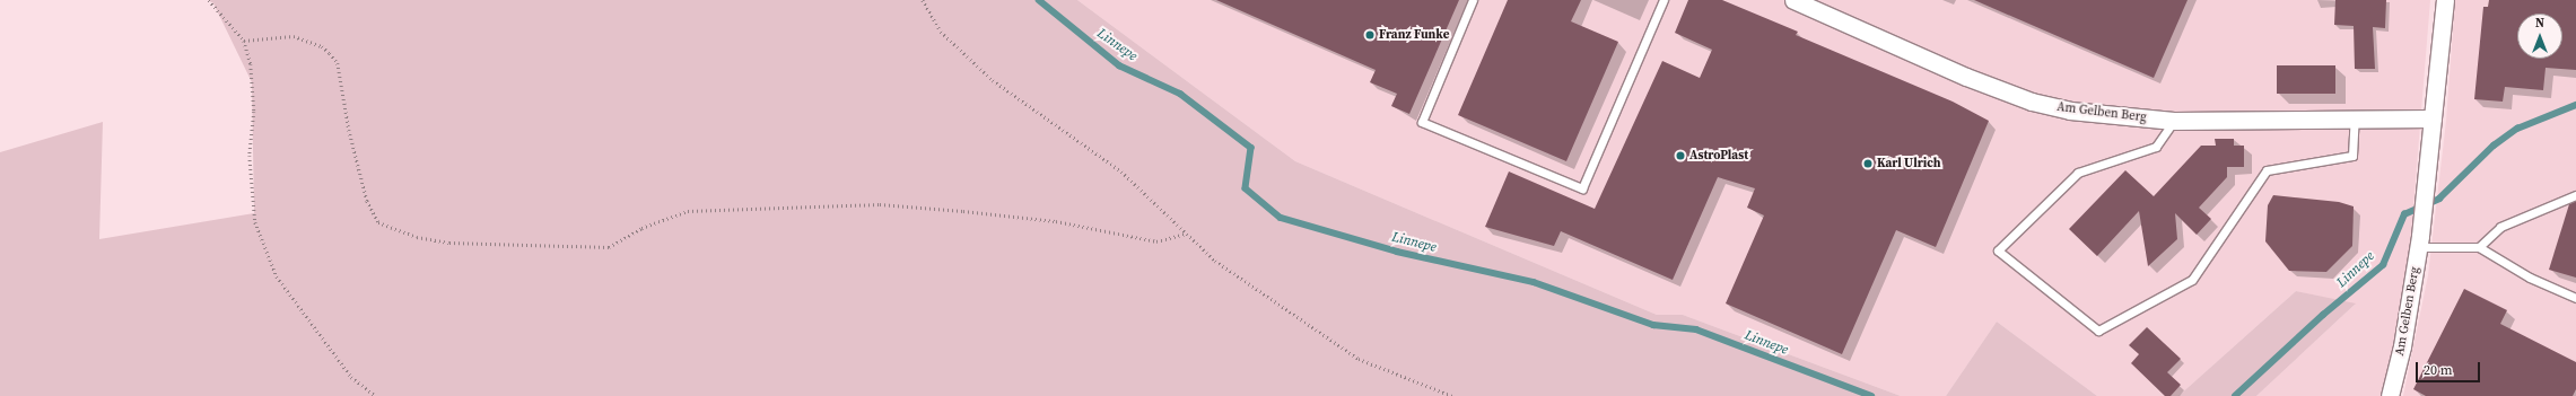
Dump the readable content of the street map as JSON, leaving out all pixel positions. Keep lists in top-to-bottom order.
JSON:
{
  "streets": {
    "street": ["Am Gelben Berg"]
  },
  "water": ["Linnepe"],
  "places": ["Franz Funke", "AstroPlast", "Karl Ulrich"],
  "scale_bar": "20 m",
  "north": "top"
}
